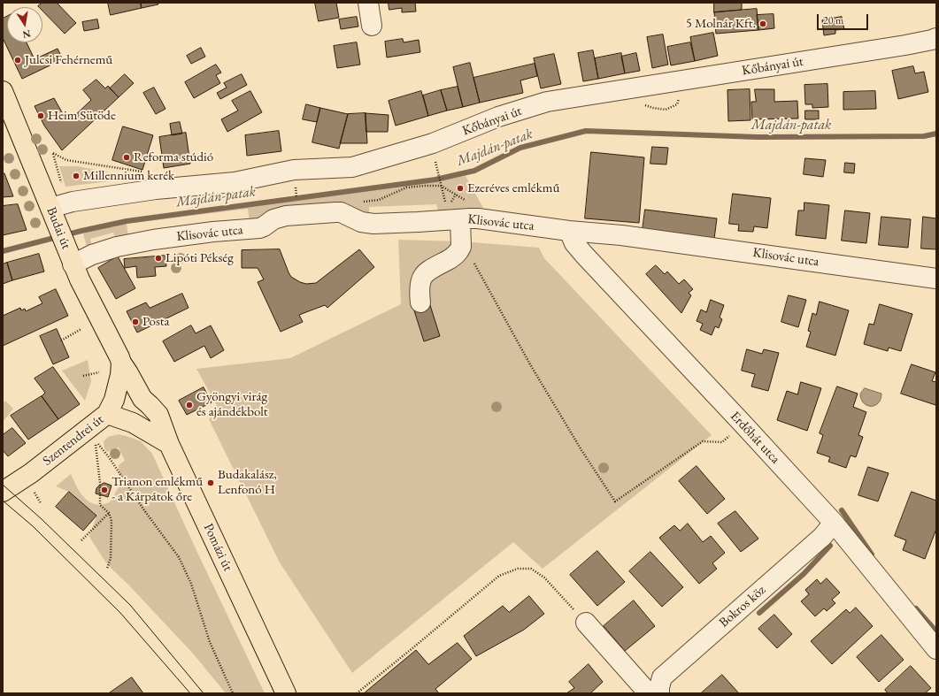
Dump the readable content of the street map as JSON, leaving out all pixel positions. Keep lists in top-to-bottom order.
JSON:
{
  "streets": {
    "main road": ["Budai út", "Szentendrei út", "Pomázi út"],
    "street": [
      "Kőbányai út",
      "Klisovác utca",
      "Erdőhát utca",
      "Bokros köz"
    ]
  },
  "crossings": [
    ["Kőbányai út", "Budai út"],
    ["Klisovác utca", "Budai út"],
    ["Klisovác utca", "Erdőhát utca"],
    ["Budai út", "Pomázi út"],
    ["Erdőhát utca", "Bokros köz"]
  ],
  "water": ["Majdán-patak"],
  "places": [
    "5 Molnár Kft.",
    "Julcsi Fehérnemű",
    "Heim Sütöde",
    "Reforma stúdió",
    "Millennium kerék",
    "Ezeréves emlékmű",
    "Lipóti Pékség",
    "Posta",
    "Gyöngyi virág és ajándékbolt",
    "Budakalász, Lenfonó H",
    "Trianon emlékmű - a Kárpátok őre"
  ],
  "scale_bar": "20 m",
  "north": "bottom"
}
